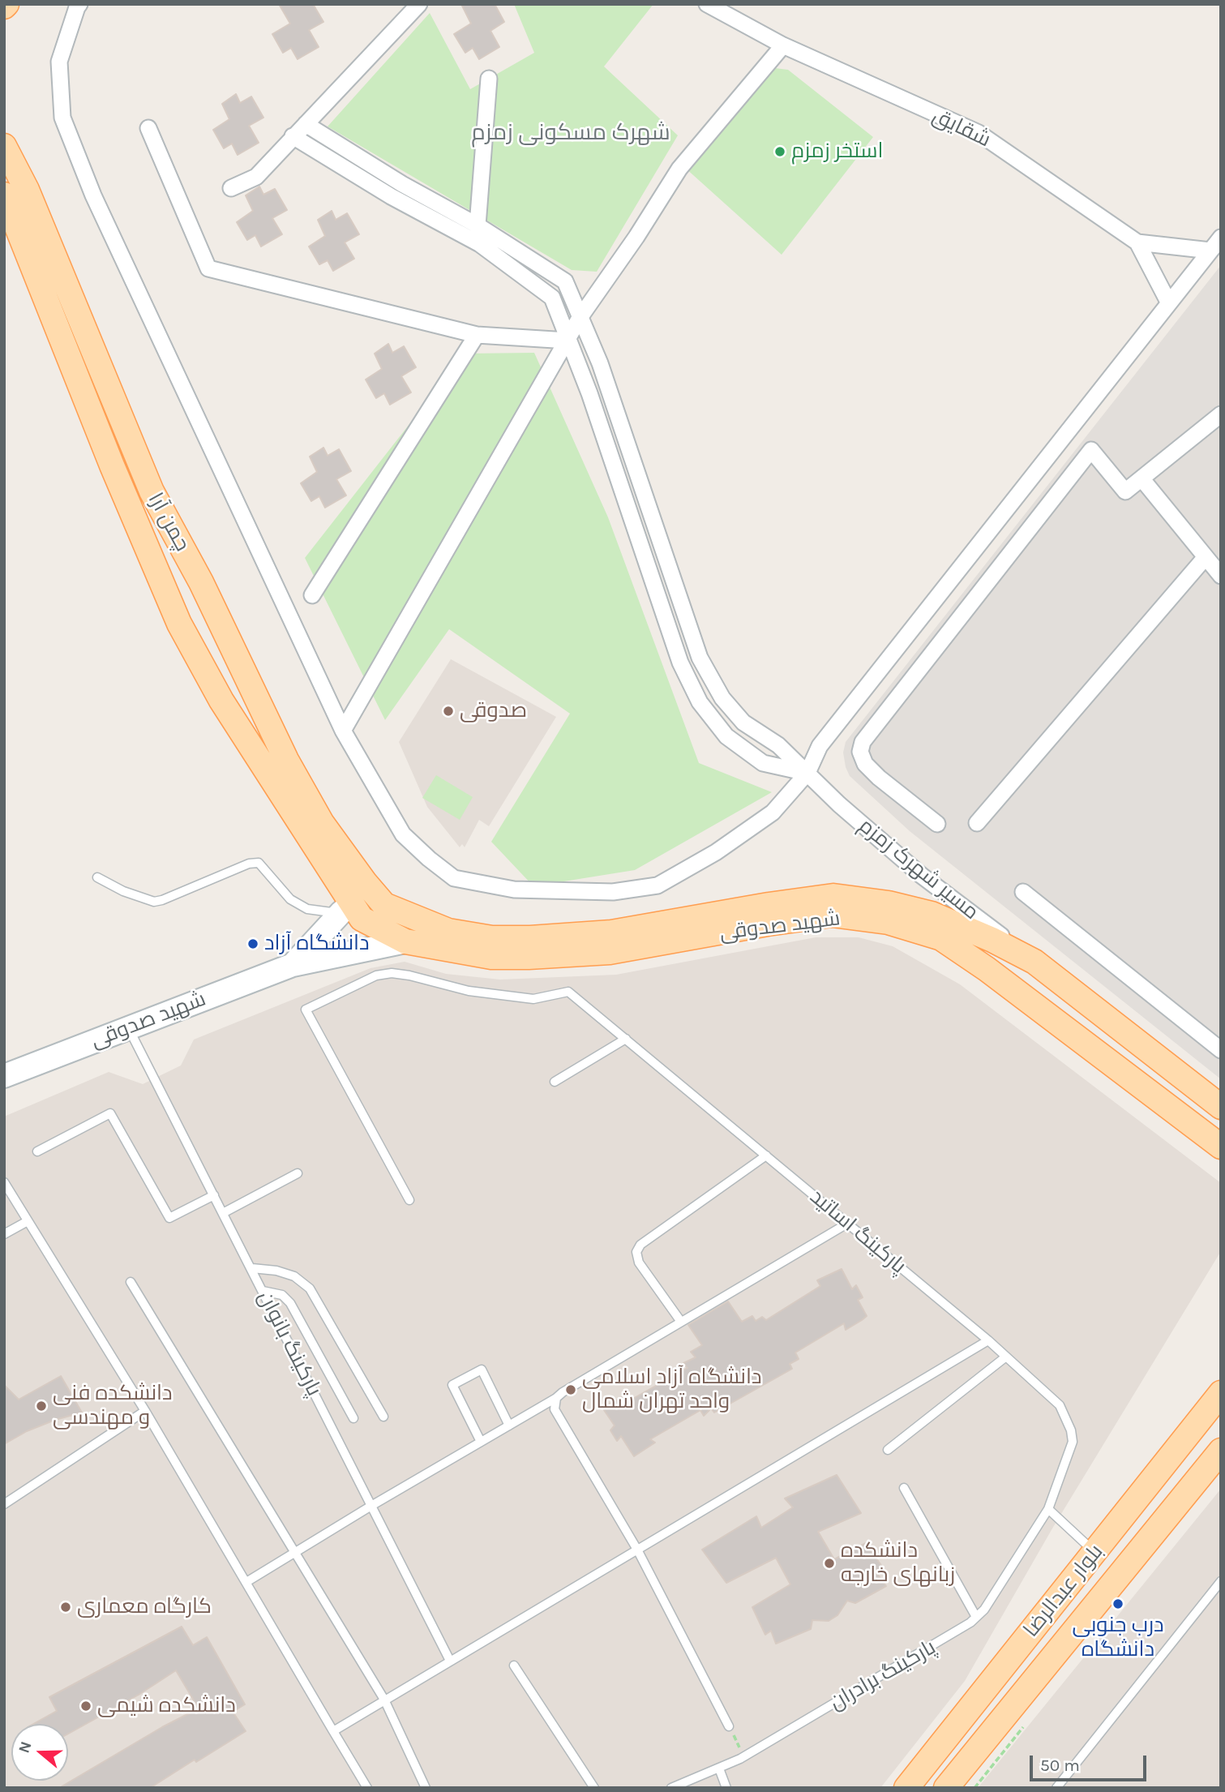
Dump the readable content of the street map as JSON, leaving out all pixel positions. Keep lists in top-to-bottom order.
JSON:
{
  "streets": {
    "main road": ["چمن آرا", "شهید صدوقی", "بلوار عبدالرضا"],
    "street": ["شقایق", "مسیر شهرک زمزم"],
    "lane": ["پارکینگ اساتید", "پارکینگ بانوان", "پارکینگ برادران"]
  },
  "crossings": [
    ["چمن آرا", "شهید صدوقی"],
    ["مسیر شهرک زمزم", "شهید صدوقی"],
    ["شهید صدوقی", "پارکینگ بانوان"],
    ["پارکینگ اساتید", "پارکینگ برادران"]
  ],
  "districts": ["شهرک مسکونی زمزم"],
  "places": [
    "استخر زمزم",
    "صدوقی",
    "دانشگاه آزاد",
    "دانشگاه آزاد اسلامی واحد تهران شمال",
    "دانشکده فنی و مهندسی",
    "دانشکده زبانهای خارجه",
    "درب جنوبی دانشگاه",
    "کارگاه معماری",
    "دانشکده شیمی"
  ],
  "scale_bar": "50 m",
  "north": "left"
}
